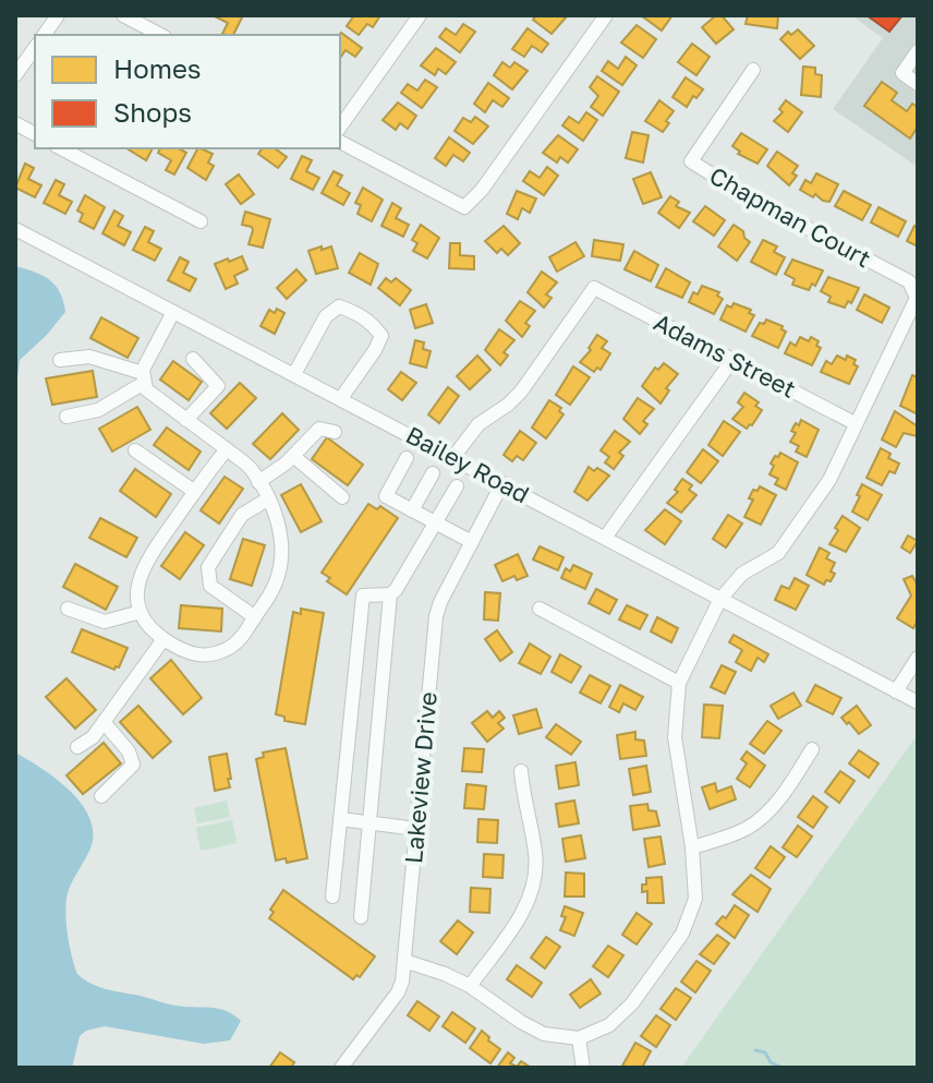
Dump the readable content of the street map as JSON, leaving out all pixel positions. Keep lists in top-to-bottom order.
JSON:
{
  "streets": {
    "street": [
      "Chapman Court",
      "Adams Street",
      "Bailey Road",
      "Lakeview Drive"
    ]
  },
  "crossings": [
    ["Chapman Court", "Adams Street"],
    ["Adams Street", "Bailey Road"],
    ["Bailey Road", "Lakeview Drive"]
  ],
  "legend": ["Homes", "Shops"]
}
